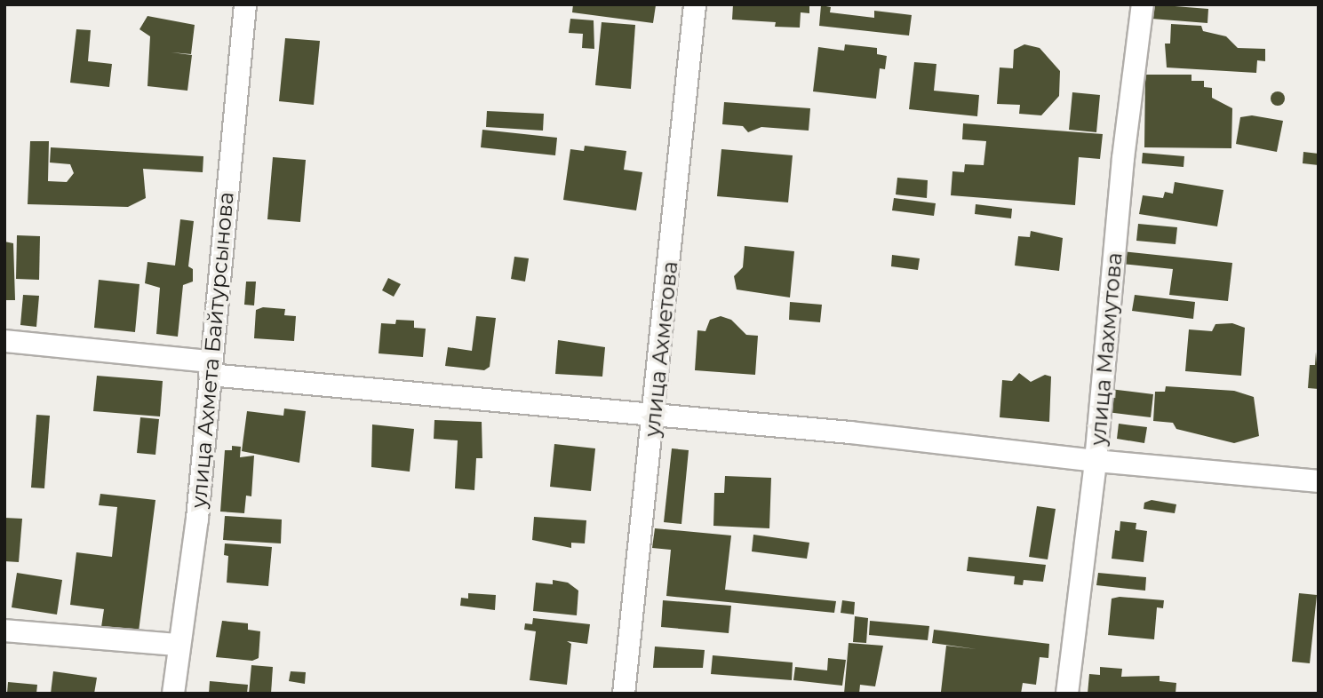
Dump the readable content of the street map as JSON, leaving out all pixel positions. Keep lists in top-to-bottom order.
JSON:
{
  "streets": {
    "street": ["улица Ахметова", "улица Махмутова", "улица Ахмета Байтурсынова"]
  }
}
